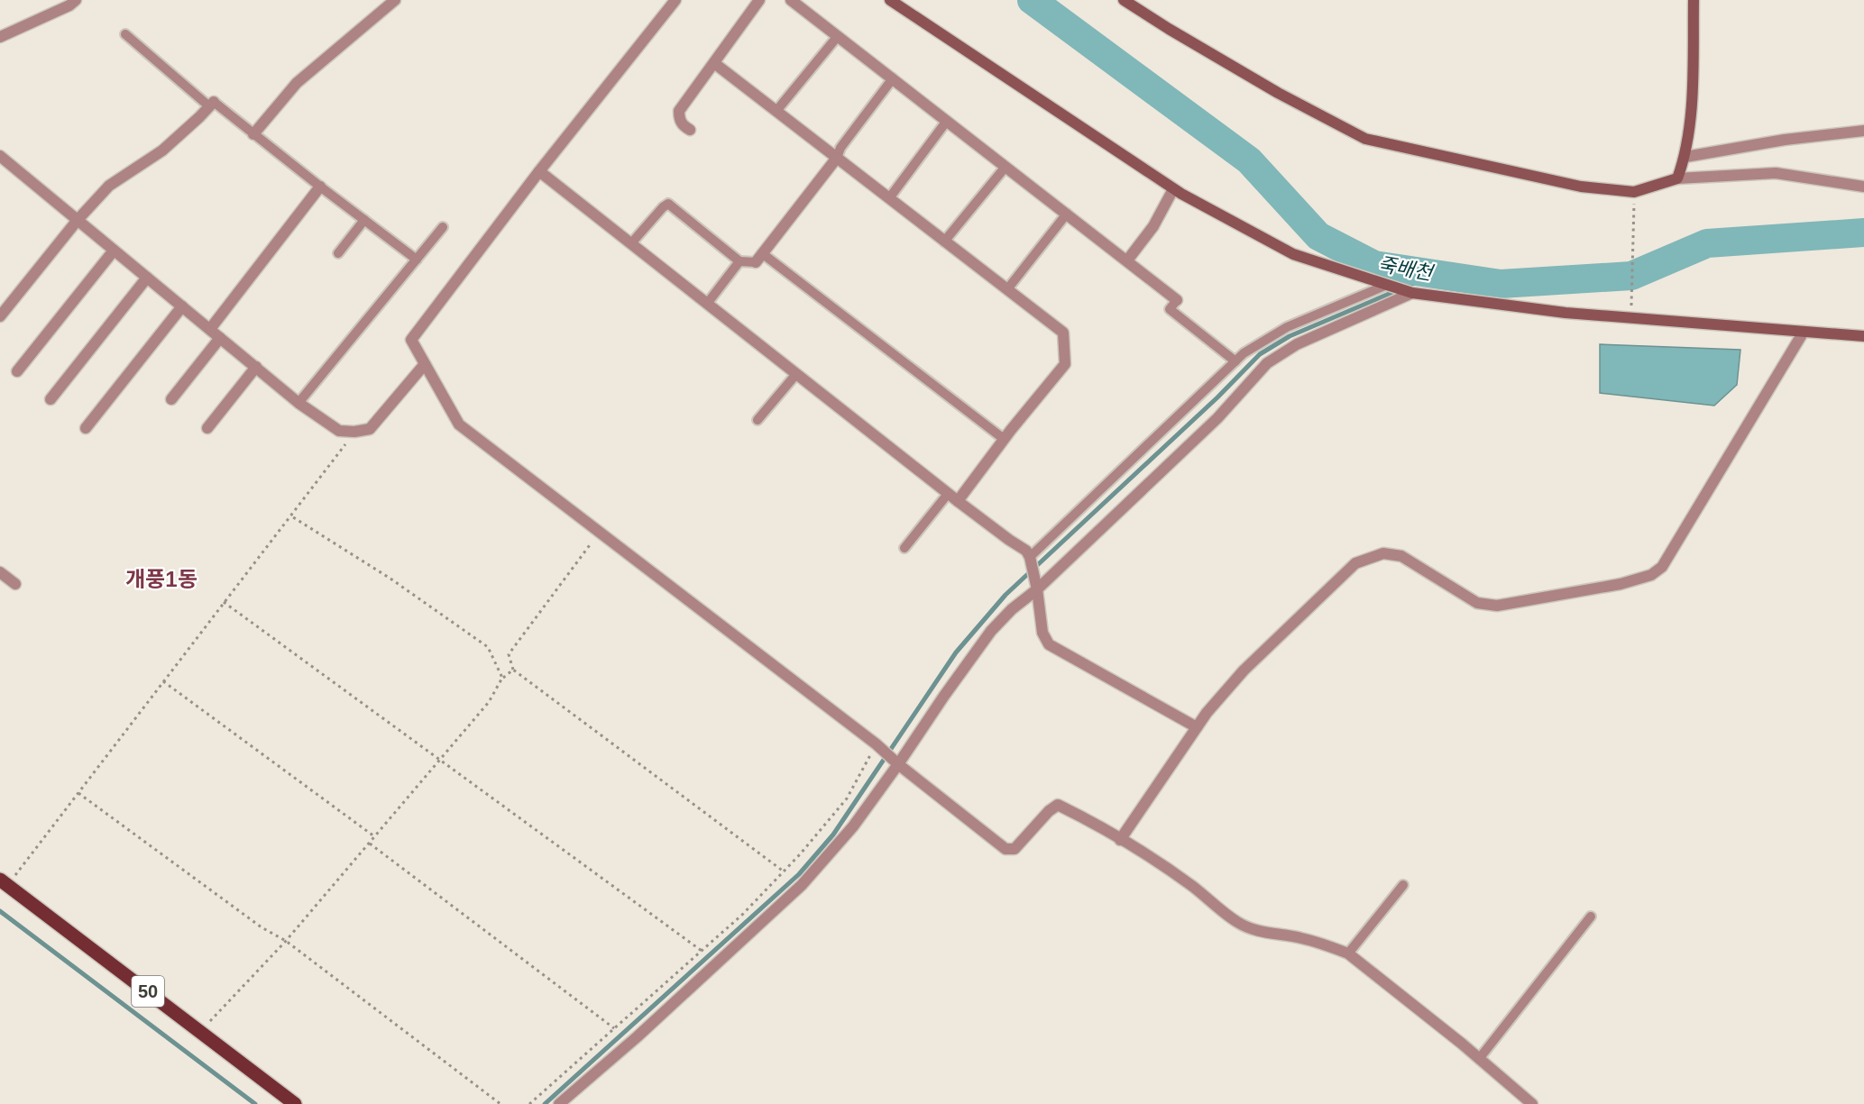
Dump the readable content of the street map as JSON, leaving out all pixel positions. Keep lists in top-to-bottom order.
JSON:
{
  "streets": {
    "main road": ["50"]
  },
  "districts": ["개풍1동"],
  "water": ["죽배천"]
}
